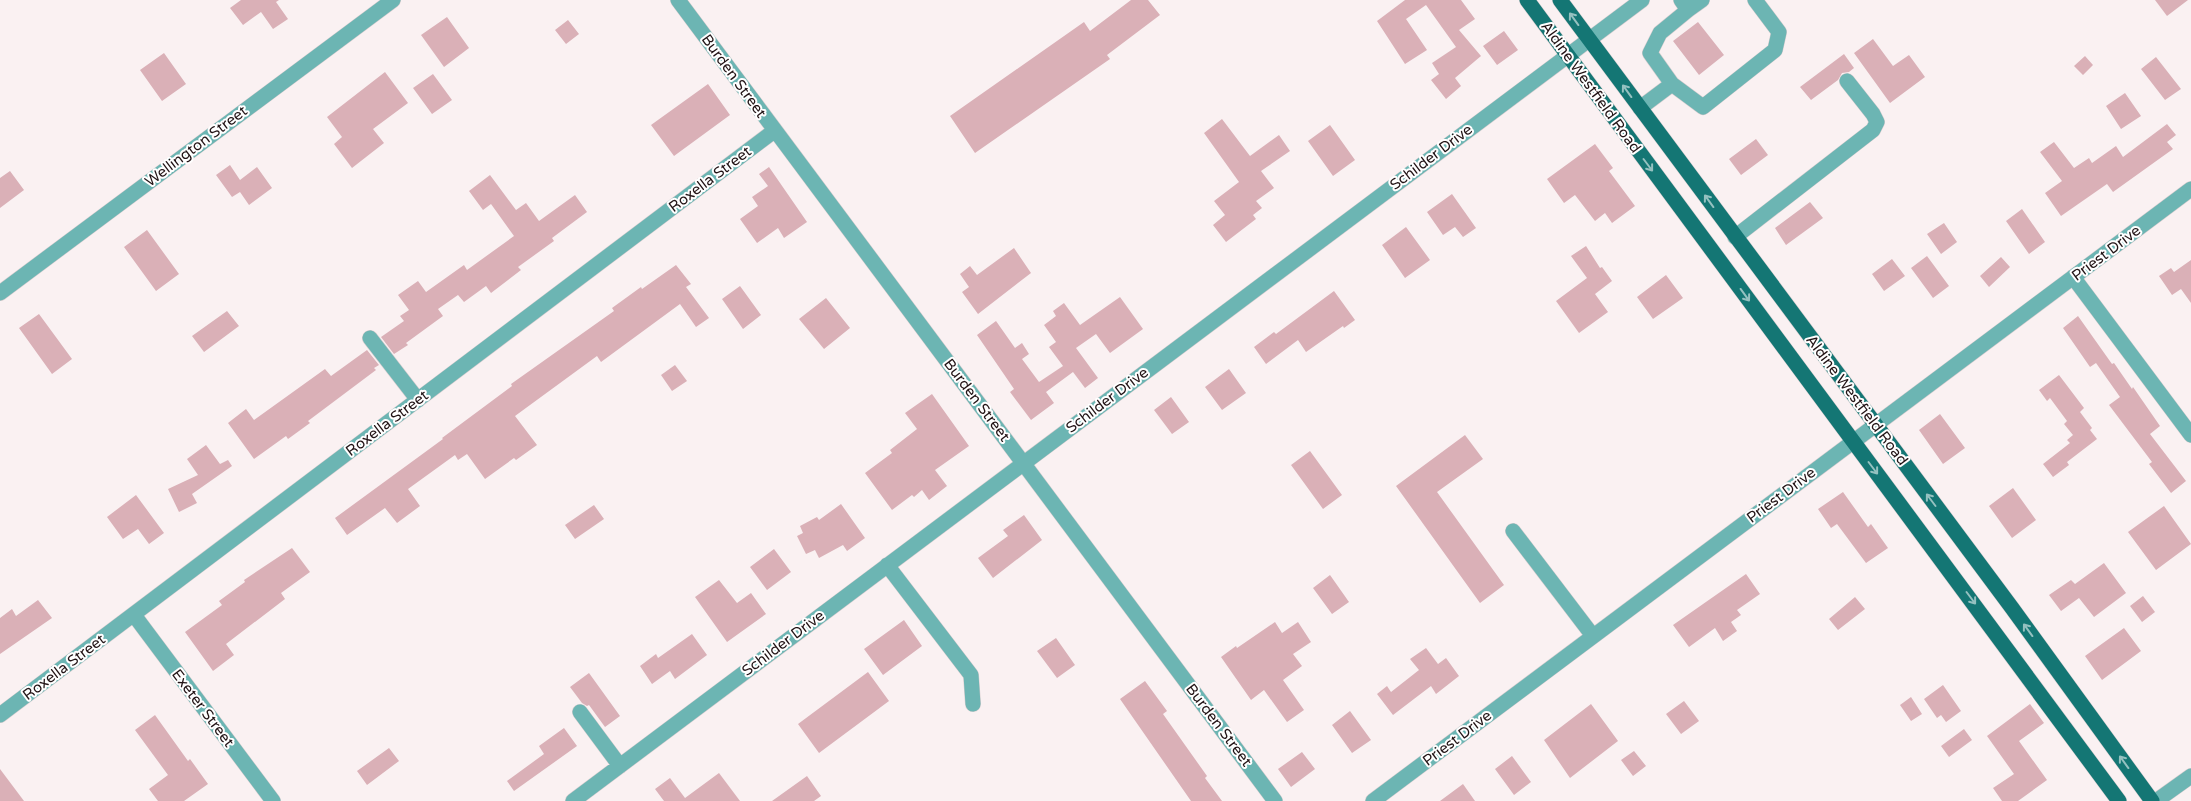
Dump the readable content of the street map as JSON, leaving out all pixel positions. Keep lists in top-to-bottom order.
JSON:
{
  "streets": {
    "main road": ["Aldine Westfield Road"],
    "street": [
      "Burden Street",
      "Wellington Street",
      "Schilder Drive",
      "Roxella Street",
      "Priest Drive",
      "Exeter Street"
    ]
  },
  "crossings": [
    ["Burden Street", "Schilder Drive"],
    ["Burden Street", "Roxella Street"],
    ["Aldine Westfield Road", "Schilder Drive"],
    ["Aldine Westfield Road", "Priest Drive"],
    ["Roxella Street", "Exeter Street"]
  ]
}
